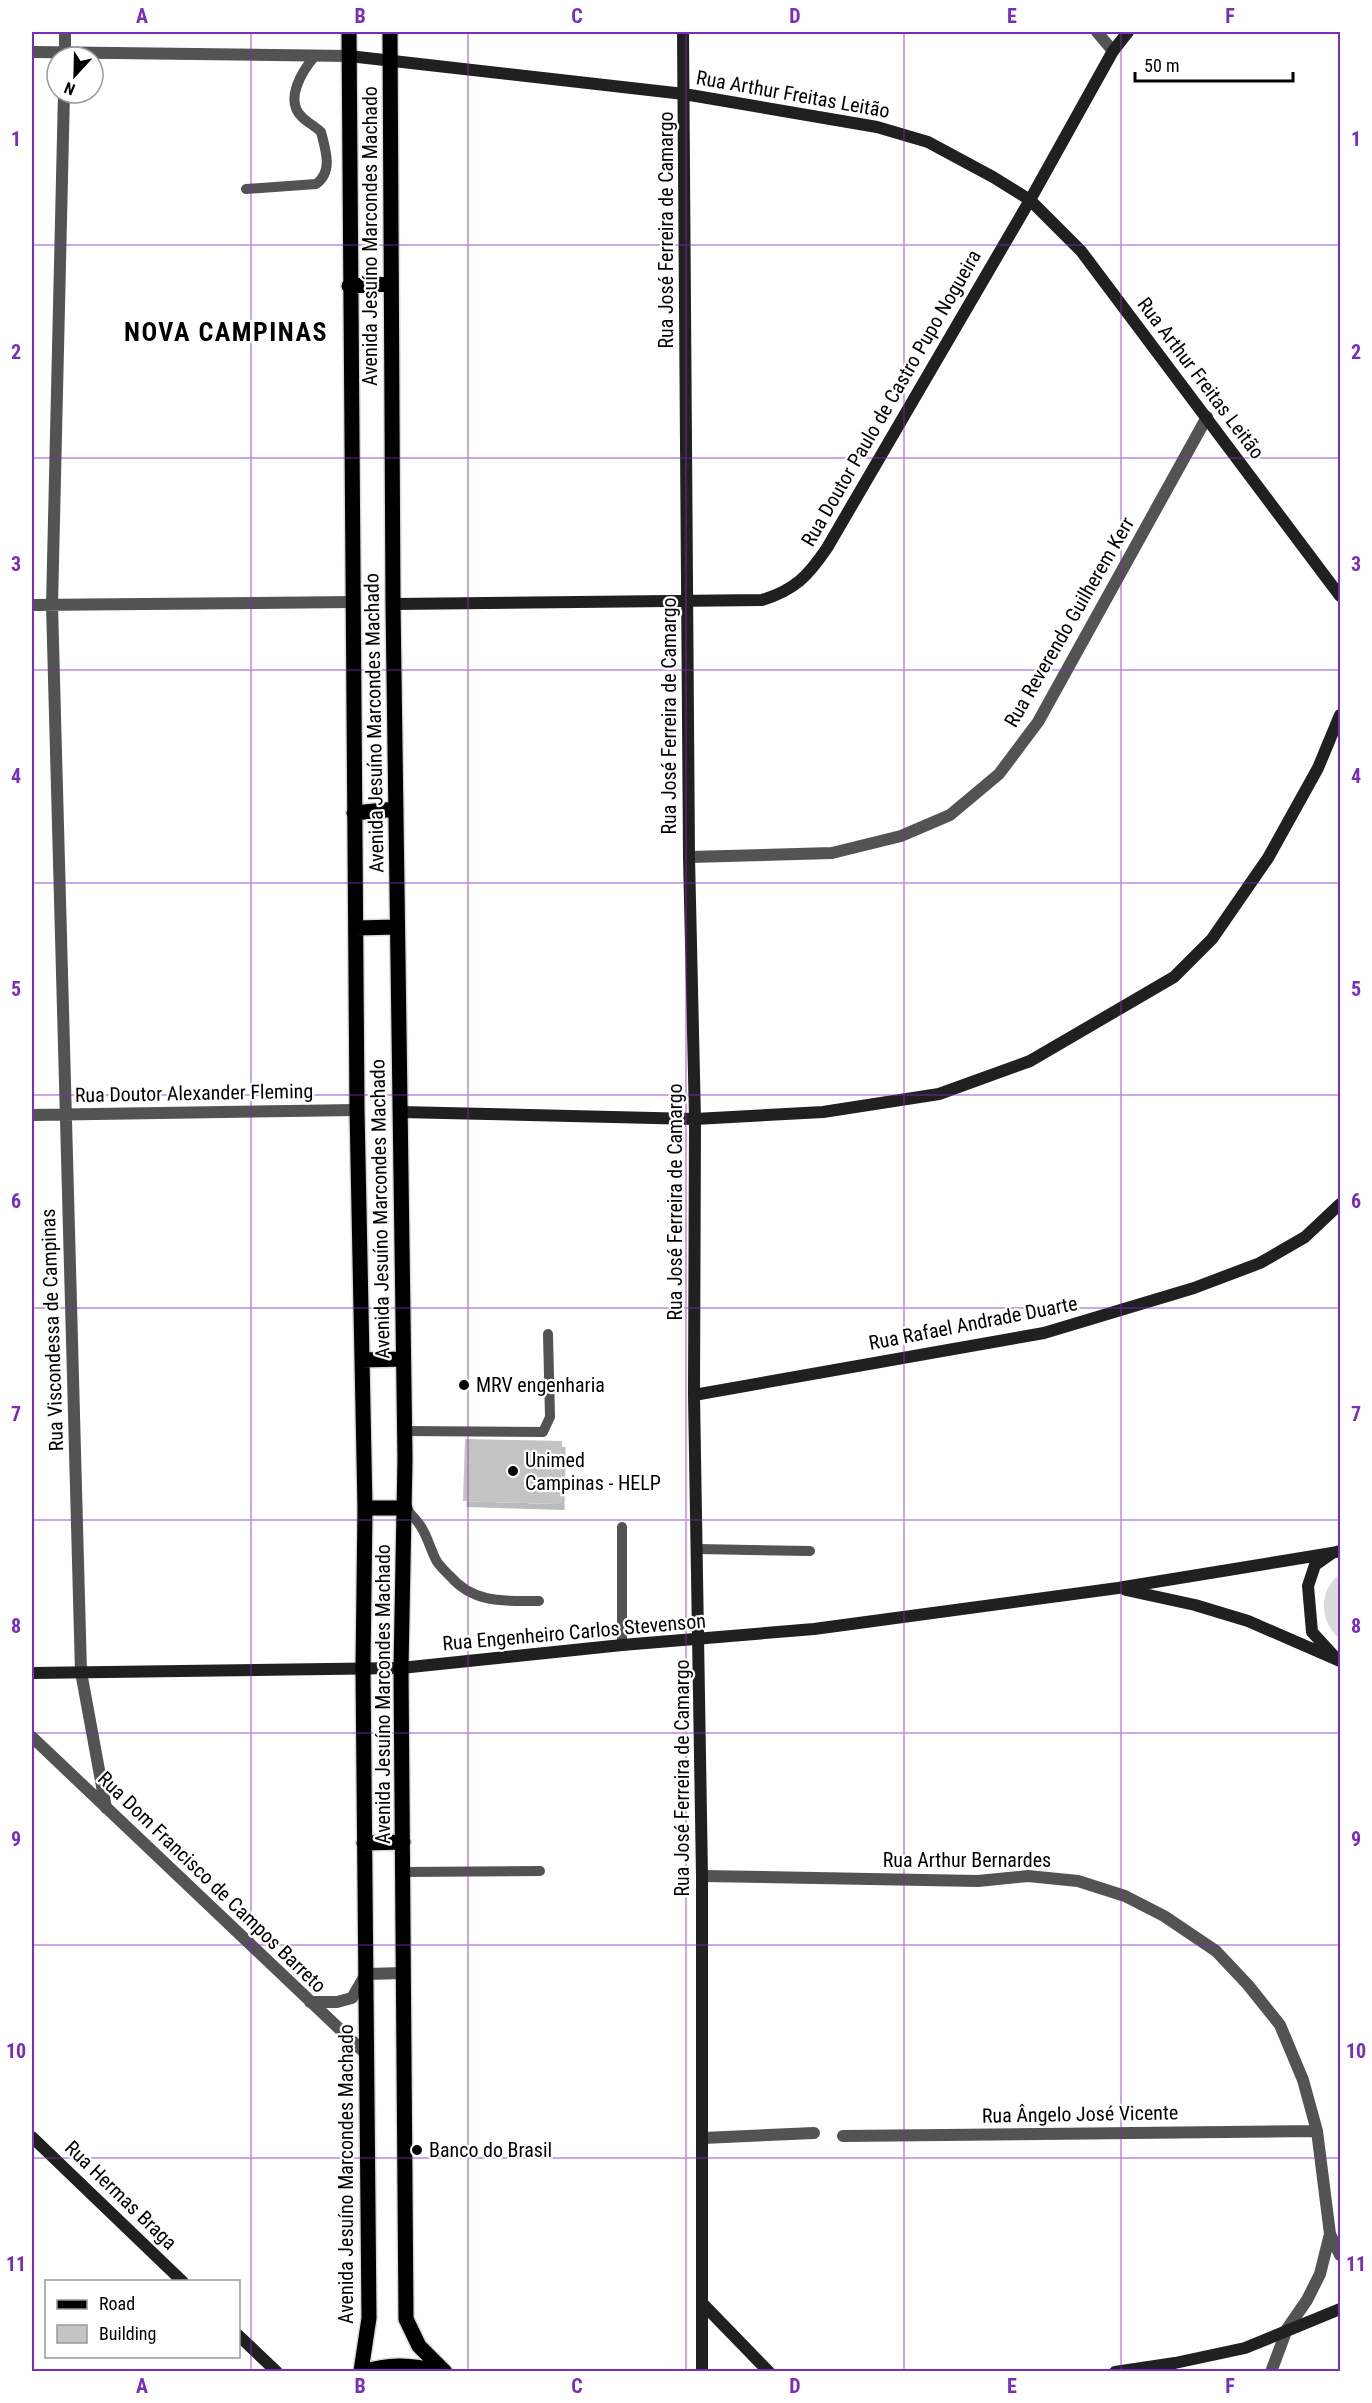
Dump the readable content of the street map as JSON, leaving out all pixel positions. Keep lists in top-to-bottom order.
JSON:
{
  "streets": {
    "main road": ["Avenida Jesuíno Marcondes Machado"],
    "street": [
      "Rua Arthur Freitas Leitão",
      "Rua José Ferreira de Camargo",
      "Rua Doutor Paulo de Castro Pupo Nogueira",
      "Rua Reverendo Guilherem Kerr",
      "Rua Doutor Alexander Fleming",
      "Rua Rafael Andrade Duarte",
      "Rua Viscondessa de Campinas",
      "Rua Engenheiro Carlos Stevenson",
      "Rua Arthur Bernardes",
      "Rua Dom Francisco de Campos Barreto",
      "Rua Ângelo José Vicente",
      "Rua Hermas Braga"
    ]
  },
  "crossings": [
    ["Rua Arthur Freitas Leitão", "Rua José Ferreira de Camargo"],
    ["Rua Arthur Freitas Leitão", "Avenida Jesuíno Marcondes Machado"],
    ["Rua Arthur Freitas Leitão", "Rua Doutor Paulo de Castro Pupo Nogueira"],
    ["Rua Arthur Freitas Leitão", "Rua Reverendo Guilherem Kerr"],
    ["Rua José Ferreira de Camargo", "Rua Doutor Paulo de Castro Pupo Nogueira"],
    ["Rua José Ferreira de Camargo", "Rua Reverendo Guilherem Kerr"],
    ["Rua José Ferreira de Camargo", "Rua Rafael Andrade Duarte"],
    ["Rua José Ferreira de Camargo", "Rua Engenheiro Carlos Stevenson"],
    ["Rua José Ferreira de Camargo", "Rua Arthur Bernardes"],
    ["Avenida Jesuíno Marcondes Machado", "Rua Doutor Paulo de Castro Pupo Nogueira"],
    ["Avenida Jesuíno Marcondes Machado", "Rua Doutor Alexander Fleming"],
    ["Avenida Jesuíno Marcondes Machado", "Rua Engenheiro Carlos Stevenson"],
    ["Avenida Jesuíno Marcondes Machado", "Rua Dom Francisco de Campos Barreto"],
    ["Rua Doutor Alexander Fleming", "Rua Viscondessa de Campinas"],
    ["Rua Viscondessa de Campinas", "Rua Engenheiro Carlos Stevenson"],
    ["Rua Viscondessa de Campinas", "Rua Dom Francisco de Campos Barreto"],
    ["Rua Arthur Bernardes", "Rua Ângelo José Vicente"]
  ],
  "districts": ["NOVA CAMPINAS"],
  "places": ["MRV engenharia", "Unimed Campinas - HELP", "Banco do Brasil"],
  "legend": ["Road", "Building"],
  "scale_bar": "50 m",
  "north": "bottom",
  "grid": {
    "columns": [
      "A",
      "B",
      "C",
      "D",
      "E",
      "F"
    ],
    "rows": [
      "1",
      "2",
      "3",
      "4",
      "5",
      "6",
      "7",
      "8",
      "9",
      "10",
      "11"
    ]
  }
}
